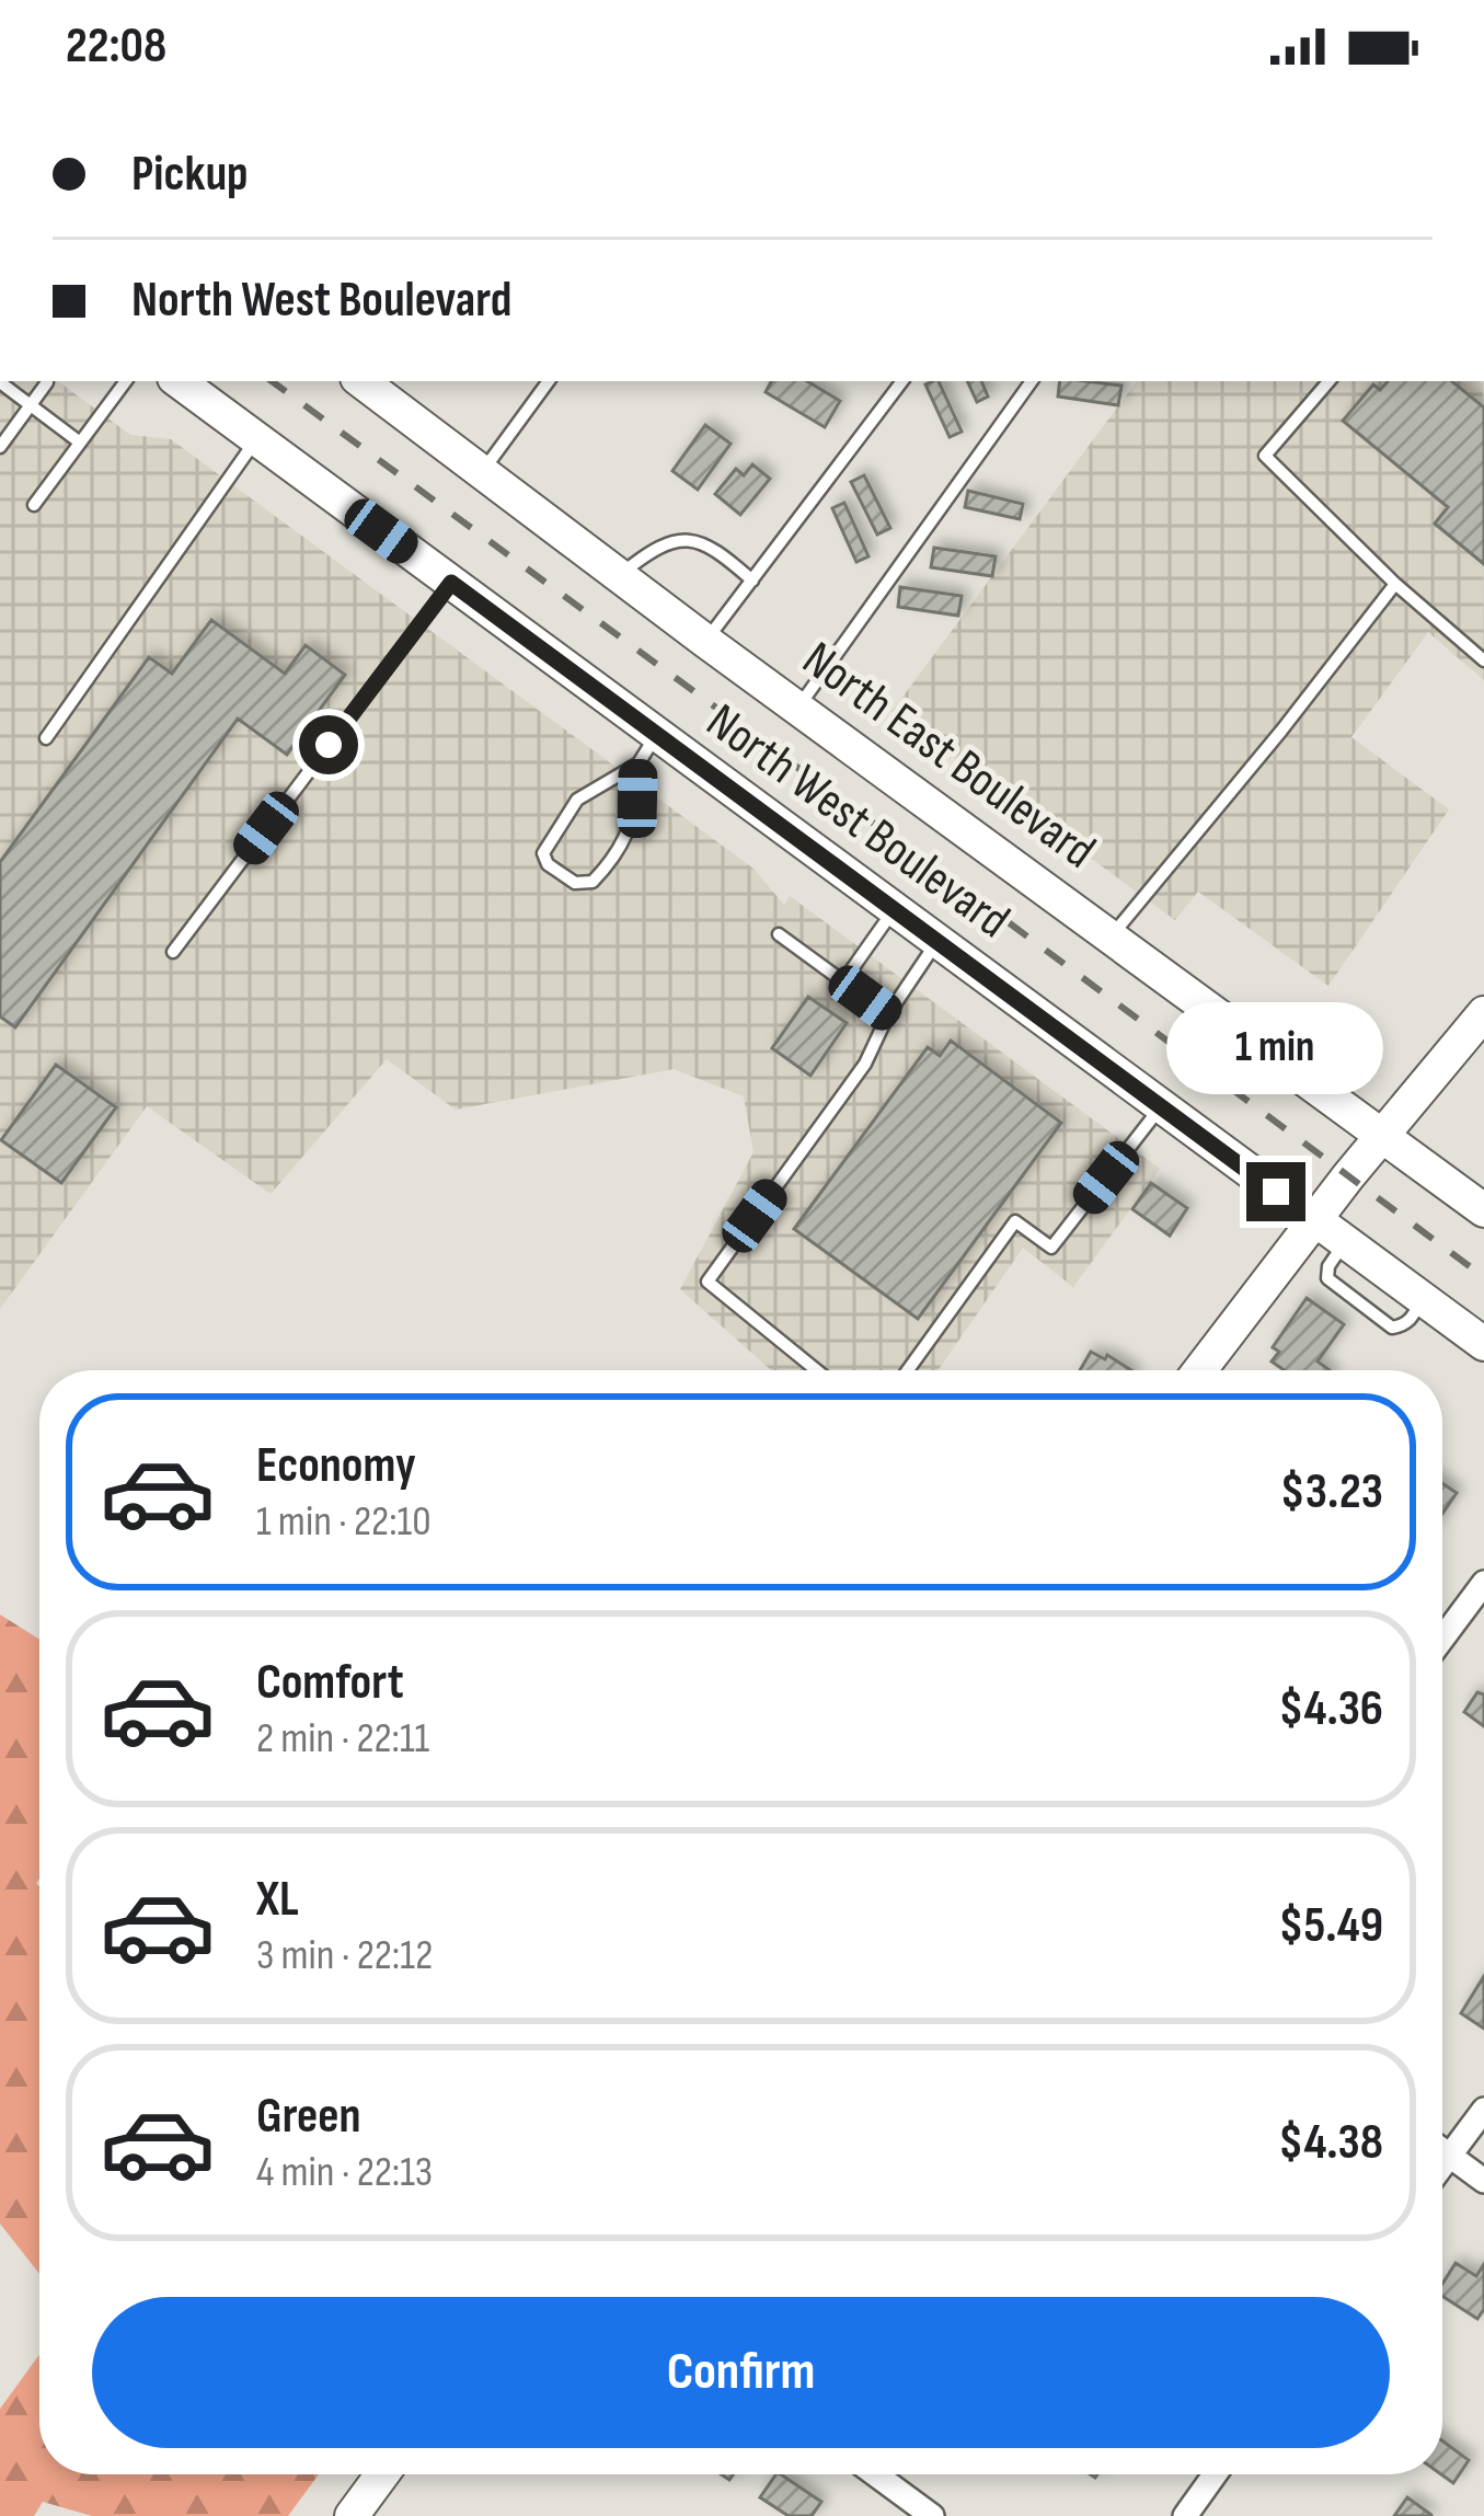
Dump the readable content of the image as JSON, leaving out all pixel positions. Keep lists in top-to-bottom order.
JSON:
{
  "streets": {
    "main road": ["North East Boulevard", "North West Boulevard"]
  },
  "page": {
    "status": "22:08",
    "banner": ["Pickup", "North West Boulevard"],
    "bubble": "1 min",
    "list": [
      {
        "name": "Economy",
        "note": "1 min · 22:10",
        "value": "$3.23"
      },
      {
        "name": "Comfort",
        "note": "2 min · 22:11",
        "value": "$4.36"
      },
      {
        "name": "XL",
        "note": "3 min · 22:12",
        "value": "$5.49"
      },
      {
        "name": "Green",
        "note": "4 min · 22:13",
        "value": "$4.38"
      }
    ],
    "buttons": "Confirm"
  }
}
